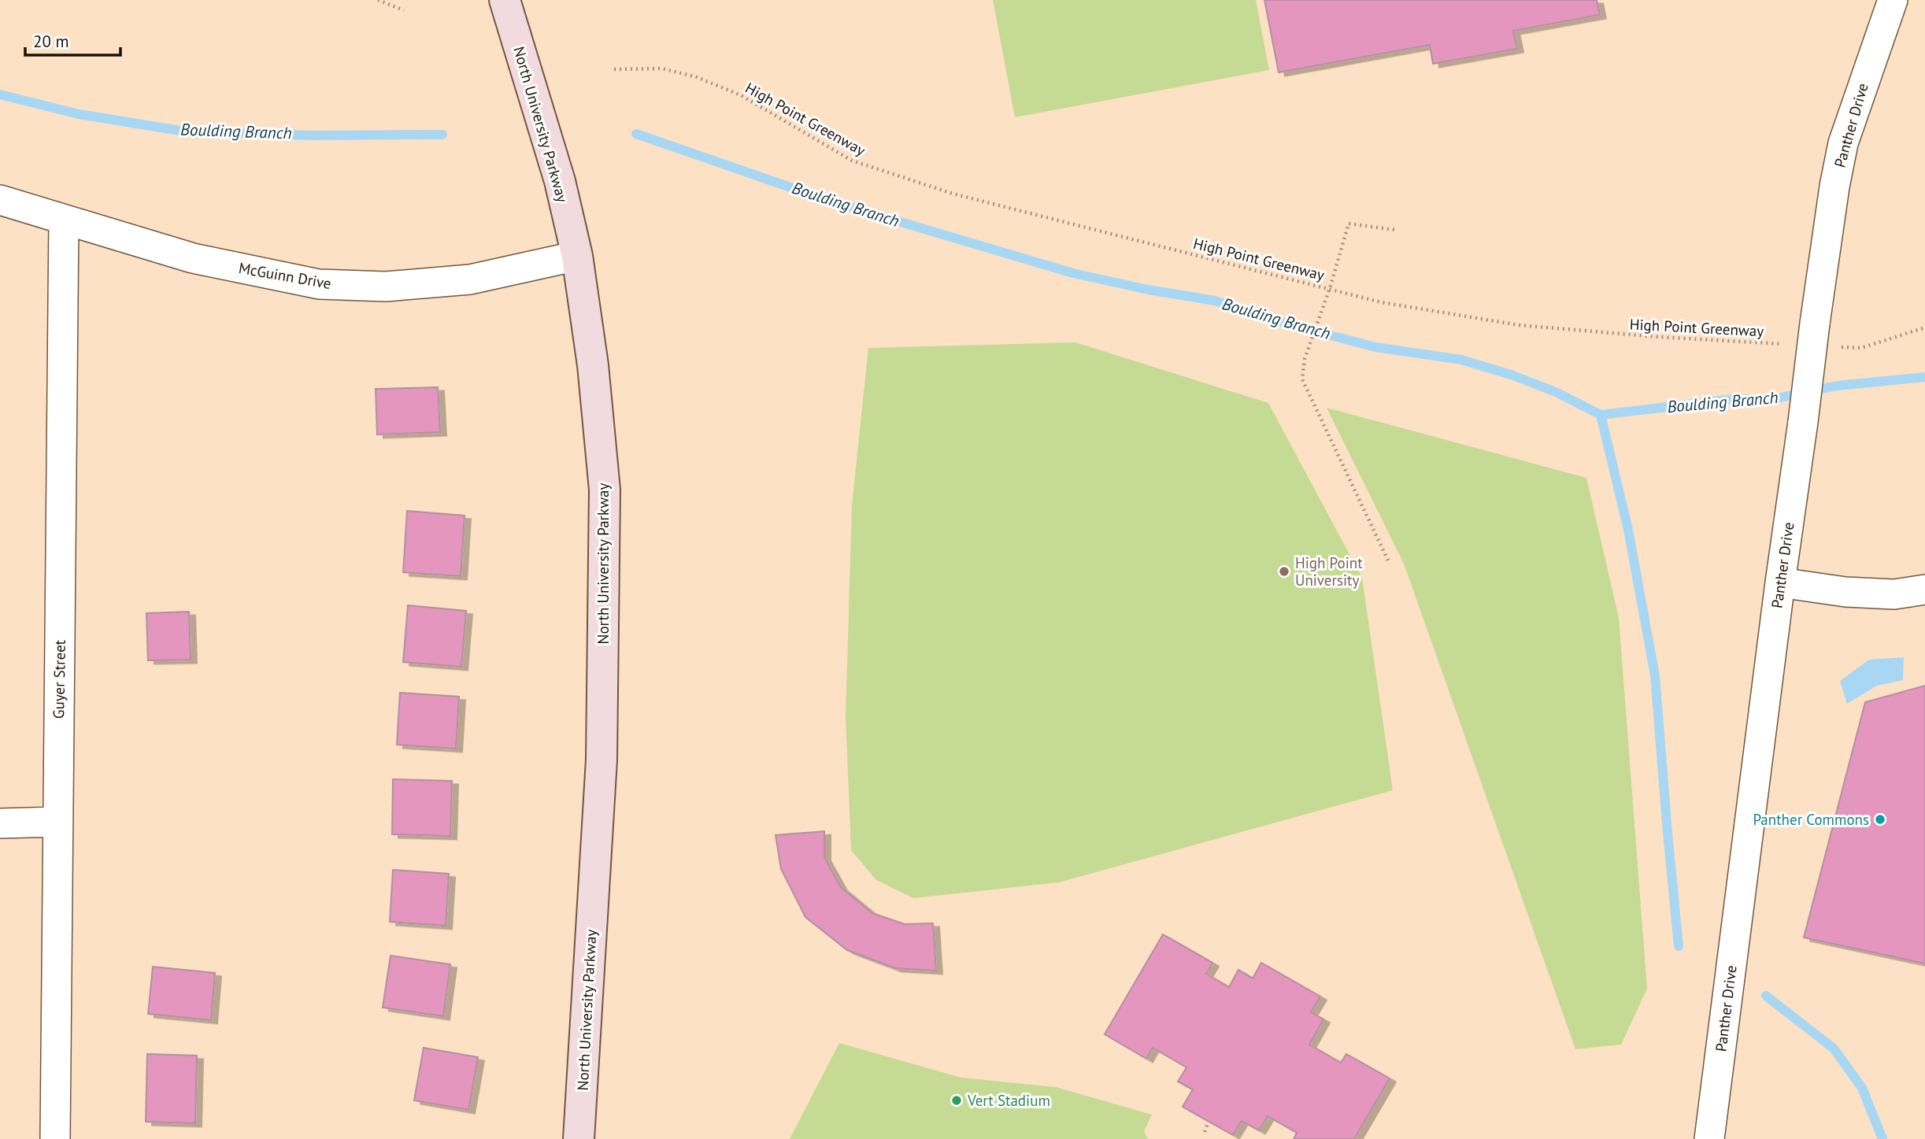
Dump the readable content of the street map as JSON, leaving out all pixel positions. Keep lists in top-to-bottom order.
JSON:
{
  "streets": {
    "main road": ["North University Parkway"],
    "street": ["Panther Drive", "McGuinn Drive", "Guyer Street"],
    "path": ["High Point Greenway"]
  },
  "crossings": [
    ["North University Parkway", "McGuinn Drive"],
    ["McGuinn Drive", "Guyer Street"]
  ],
  "water": ["Boulding Branch"],
  "places": ["High Point University", "Panther Commons", "Vert Stadium"],
  "scale_bar": "20 m"
}
